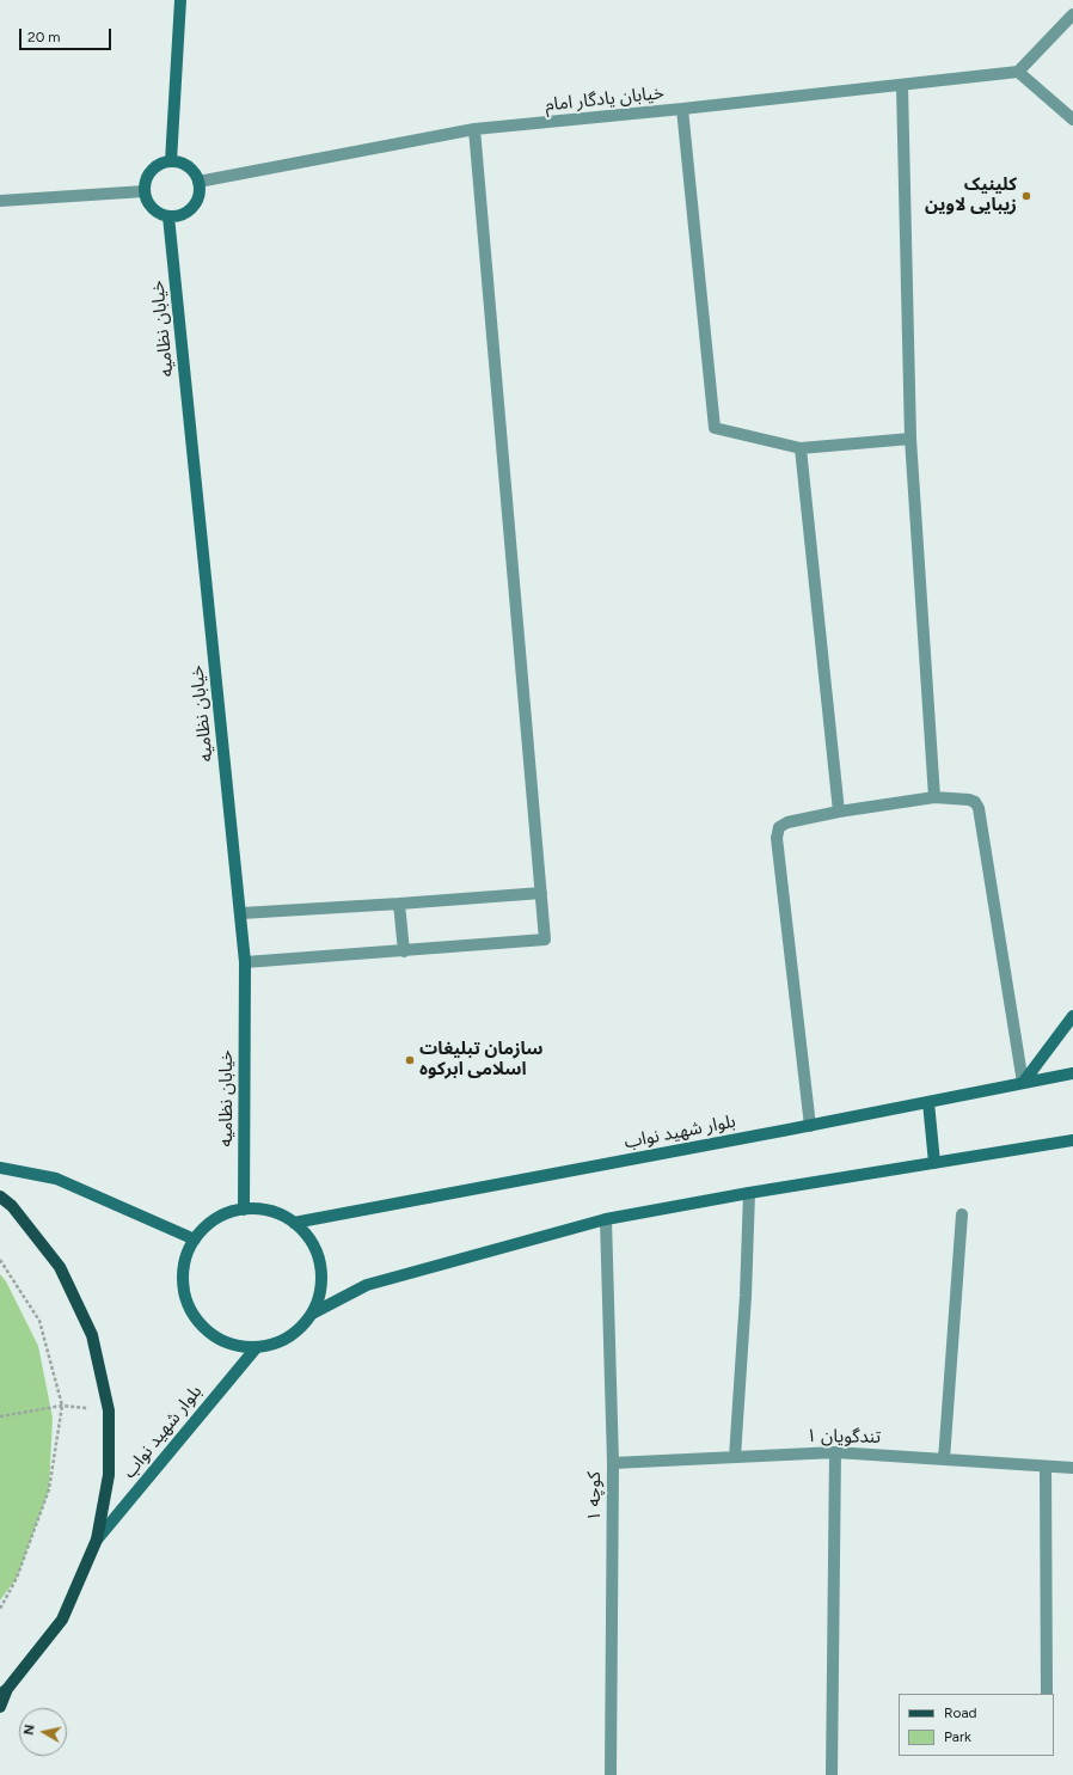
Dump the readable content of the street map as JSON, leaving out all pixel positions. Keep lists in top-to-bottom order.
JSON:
{
  "streets": {
    "street": [
      "خیابان یادگار امام",
      "خیابان نظامیه",
      "بلوار شهید نواب",
      "تندگویان ۱",
      "کوچه ۱"
    ]
  },
  "crossings": [
    ["خیابان یادگار امام", "خیابان نظامیه"],
    ["خیابان نظامیه", "بلوار شهید نواب"],
    ["تندگویان ۱", "کوچه ۱"]
  ],
  "places": ["کلینیک زیبایی لاوین", "سازمان تبلیغات اسلامی ابرکوه"],
  "legend": ["Road", "Park"],
  "scale_bar": "20 m",
  "north": "left"
}
